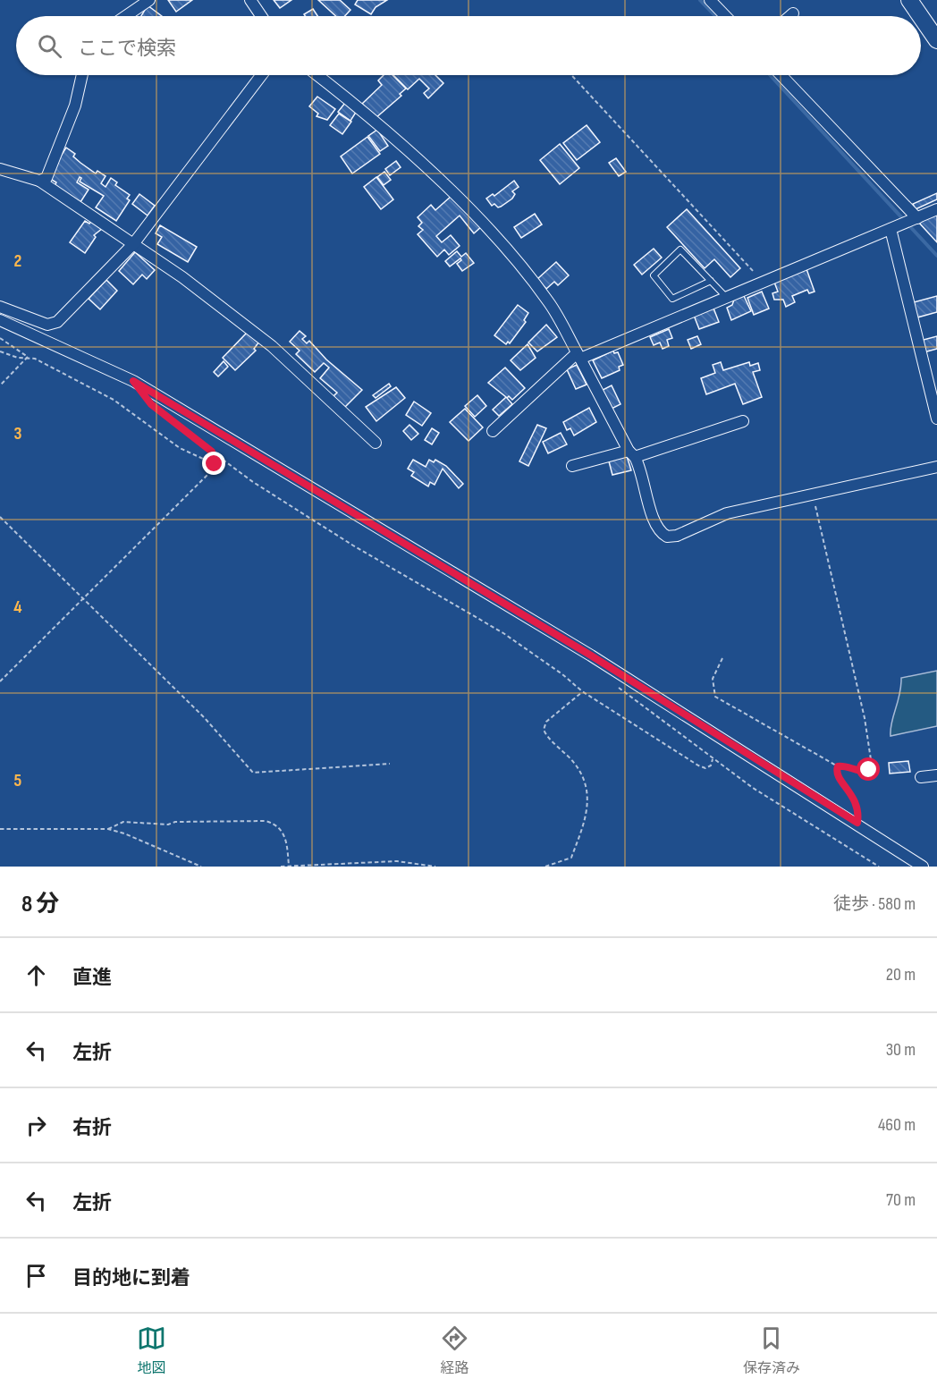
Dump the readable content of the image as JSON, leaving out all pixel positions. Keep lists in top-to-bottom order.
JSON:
{
  "page": {
    "search": "ここで検索",
    "heading": ["8 分", "徒歩 · 580 m"],
    "list": [
      ["直進", "20 m"],
      ["左折", "30 m"],
      ["右折", "460 m"],
      ["左折", "70 m"],
      "目的地に到着"
    ],
    "nav": ["地図", "経路", "保存済み"]
  },
  "grid": {
    "rows": [
      "2",
      "3",
      "4",
      "5"
    ]
  }
}
